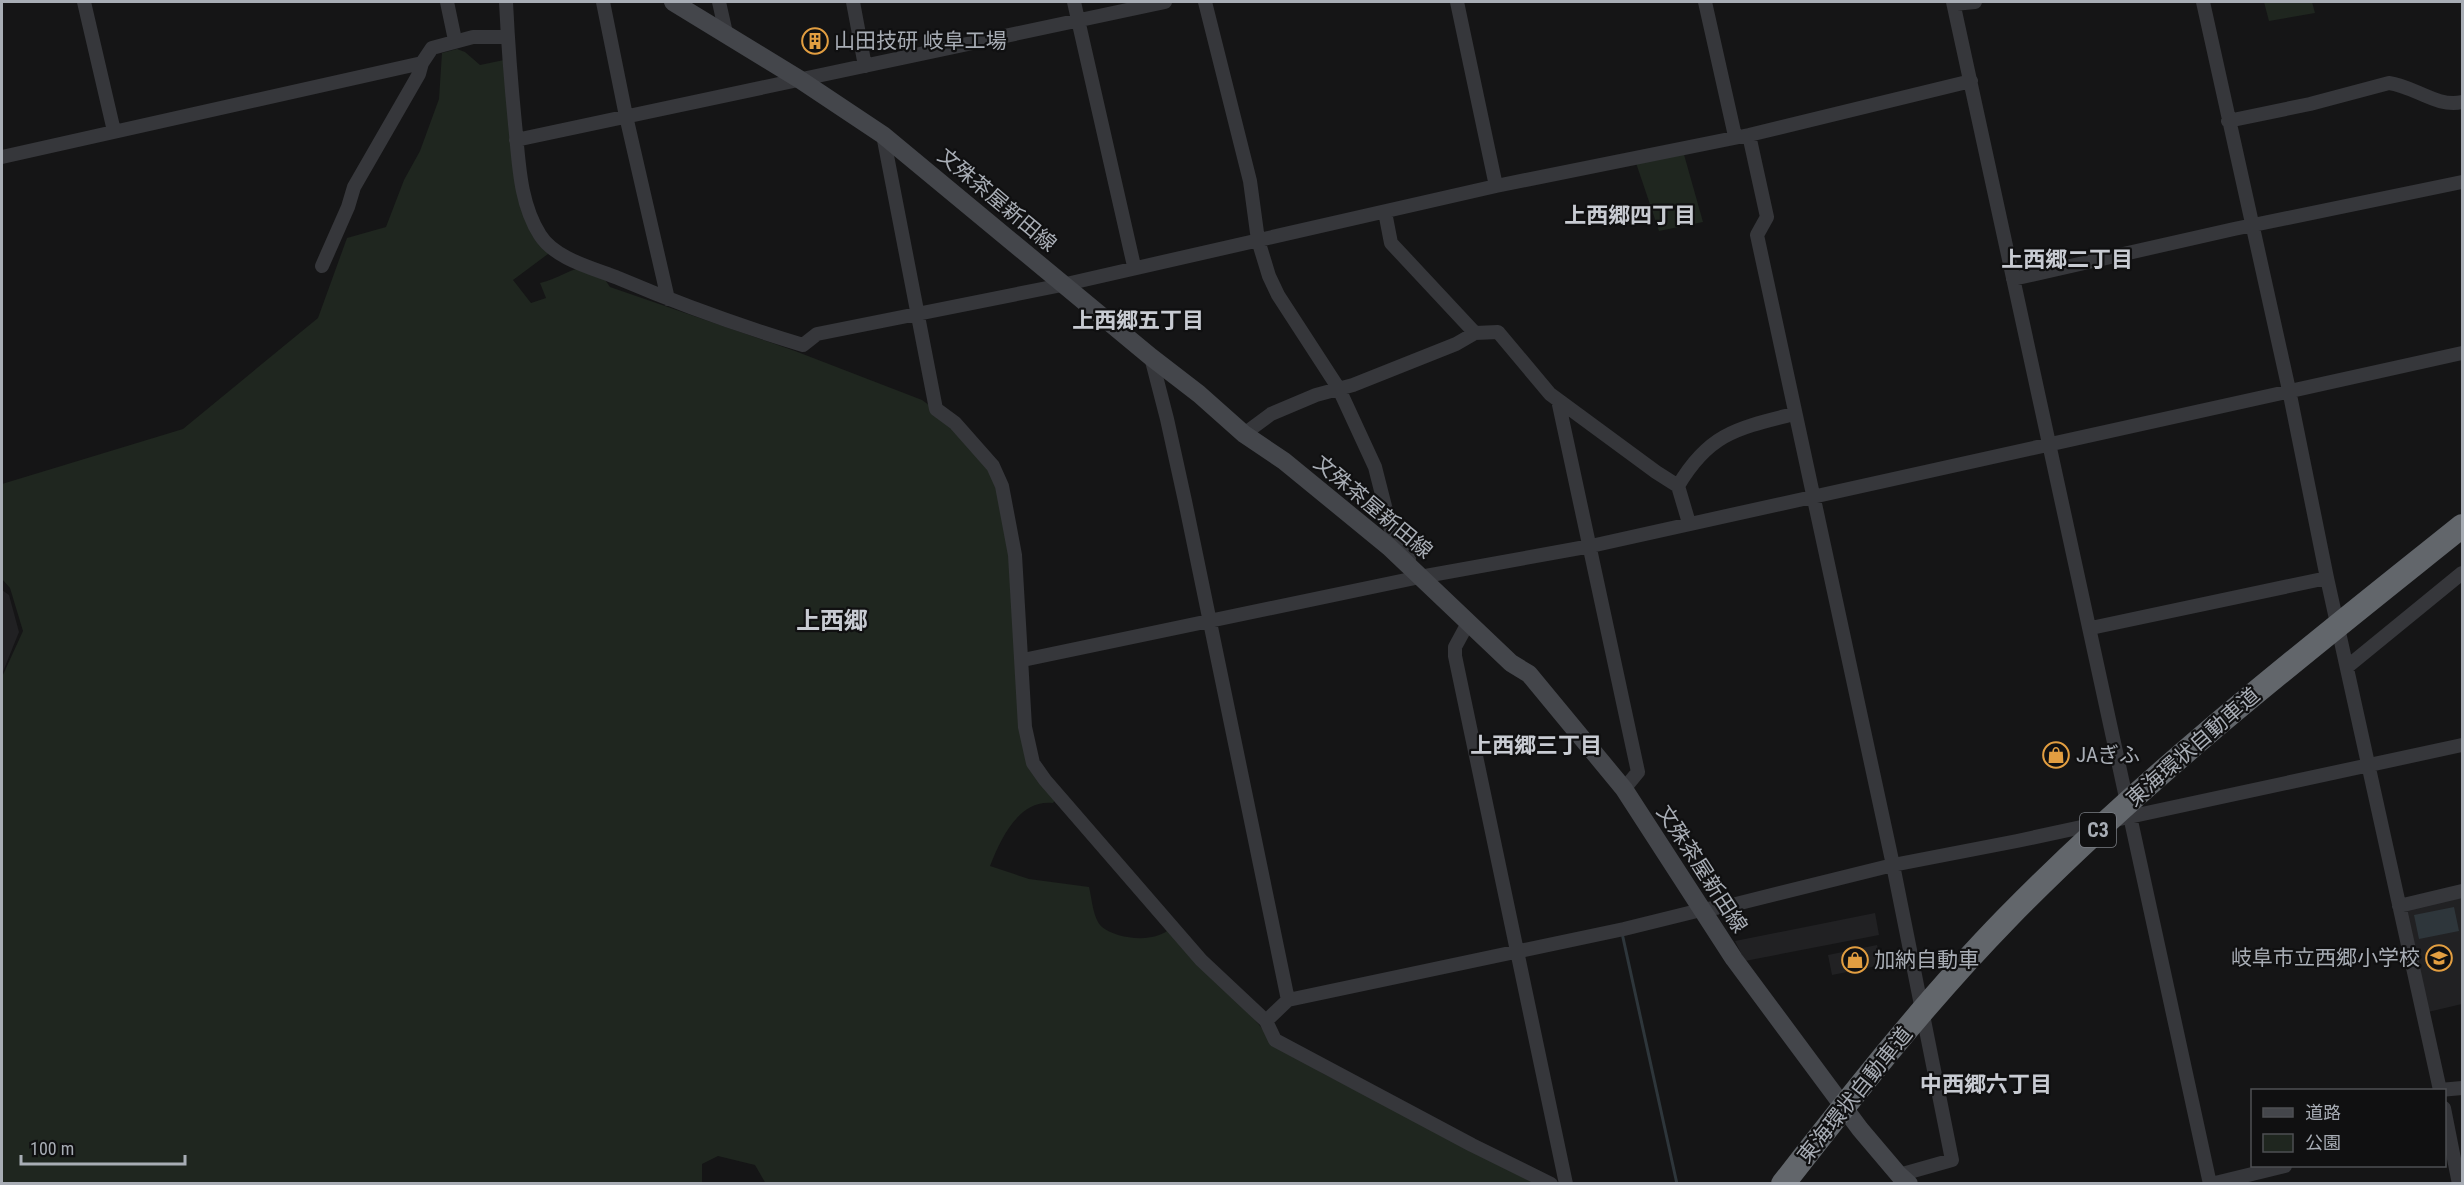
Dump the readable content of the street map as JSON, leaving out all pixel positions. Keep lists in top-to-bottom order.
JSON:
{
  "streets": {
    "highway": ["東海環状自動車道", "C3"],
    "main road": ["文殊茶屋新田線"]
  },
  "districts": [
    "上西郷四丁目",
    "上西郷二丁目",
    "上西郷五丁目",
    "上西郷",
    "上西郷三丁目",
    "中西郷六丁目"
  ],
  "places": {
    "building": ["山田技研 岐阜工場"],
    "shop": ["JAぎふ", "加納自動車"],
    "school or university": ["岐阜市立西郷小学校"]
  },
  "legend": ["道路", "公園"],
  "scale_bar": "100 m"
}
